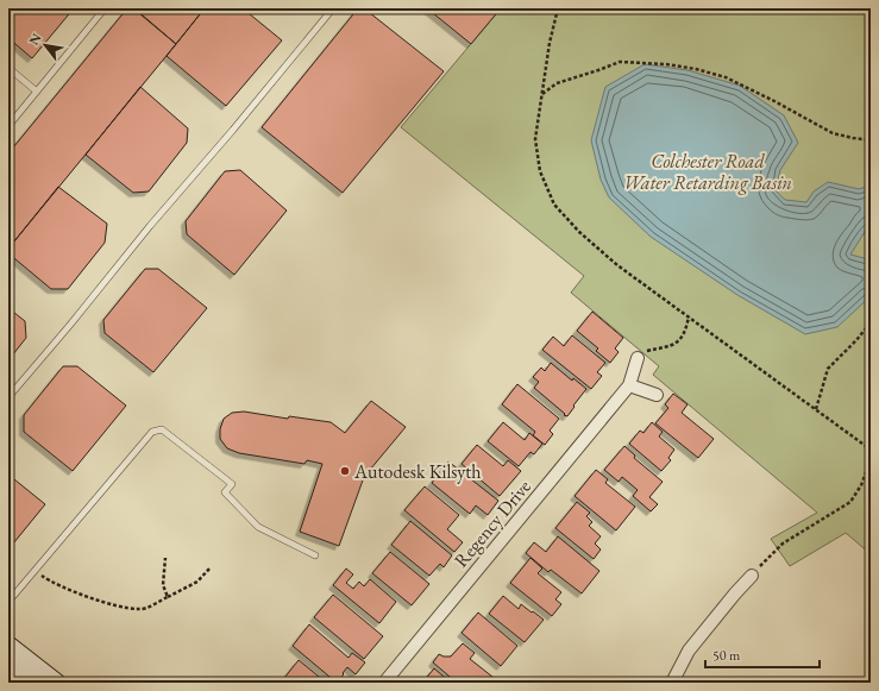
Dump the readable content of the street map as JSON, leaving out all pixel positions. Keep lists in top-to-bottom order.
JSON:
{
  "streets": {
    "street": ["Regency Drive"]
  },
  "parks": ["Colchester Road Water Retarding Basin"],
  "places": ["Autodesk Kilsyth"],
  "scale_bar": "50 m",
  "north": "top left"
}
